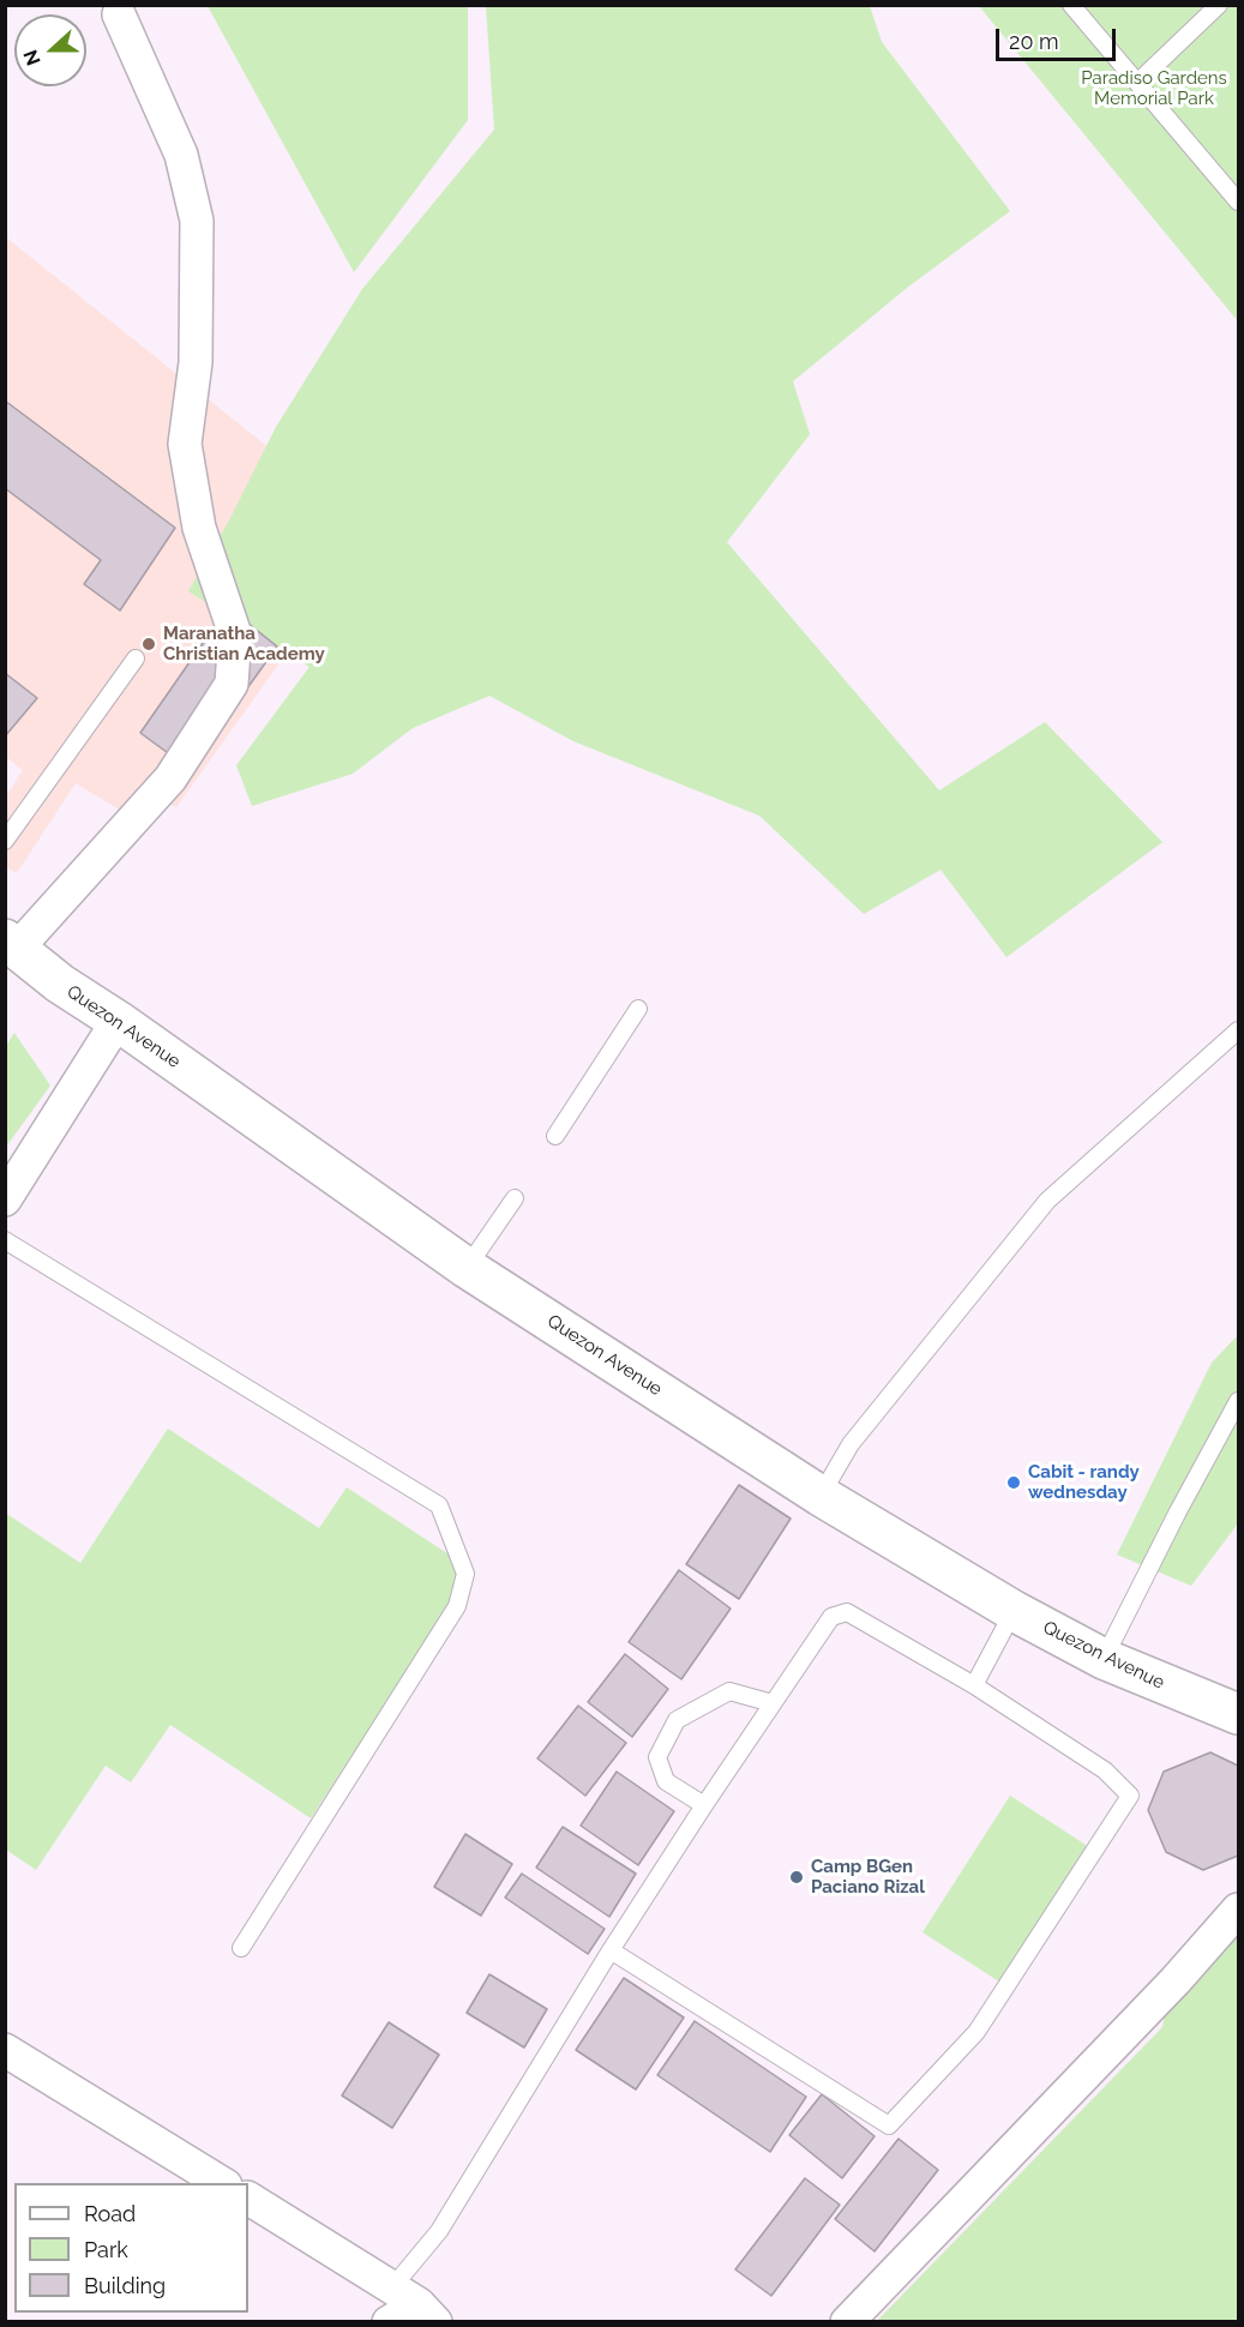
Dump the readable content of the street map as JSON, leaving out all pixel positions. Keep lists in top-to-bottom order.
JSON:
{
  "streets": {
    "main road": ["Quezon Avenue"]
  },
  "parks": ["Paradiso Gardens Memorial Park"],
  "places": ["Maranatha Christian Academy", "Cabit - randy wednesday", "Camp BGen Paciano Rizal"],
  "legend": ["Road", "Park", "Building"],
  "scale_bar": "20 m",
  "north": "left"
}
